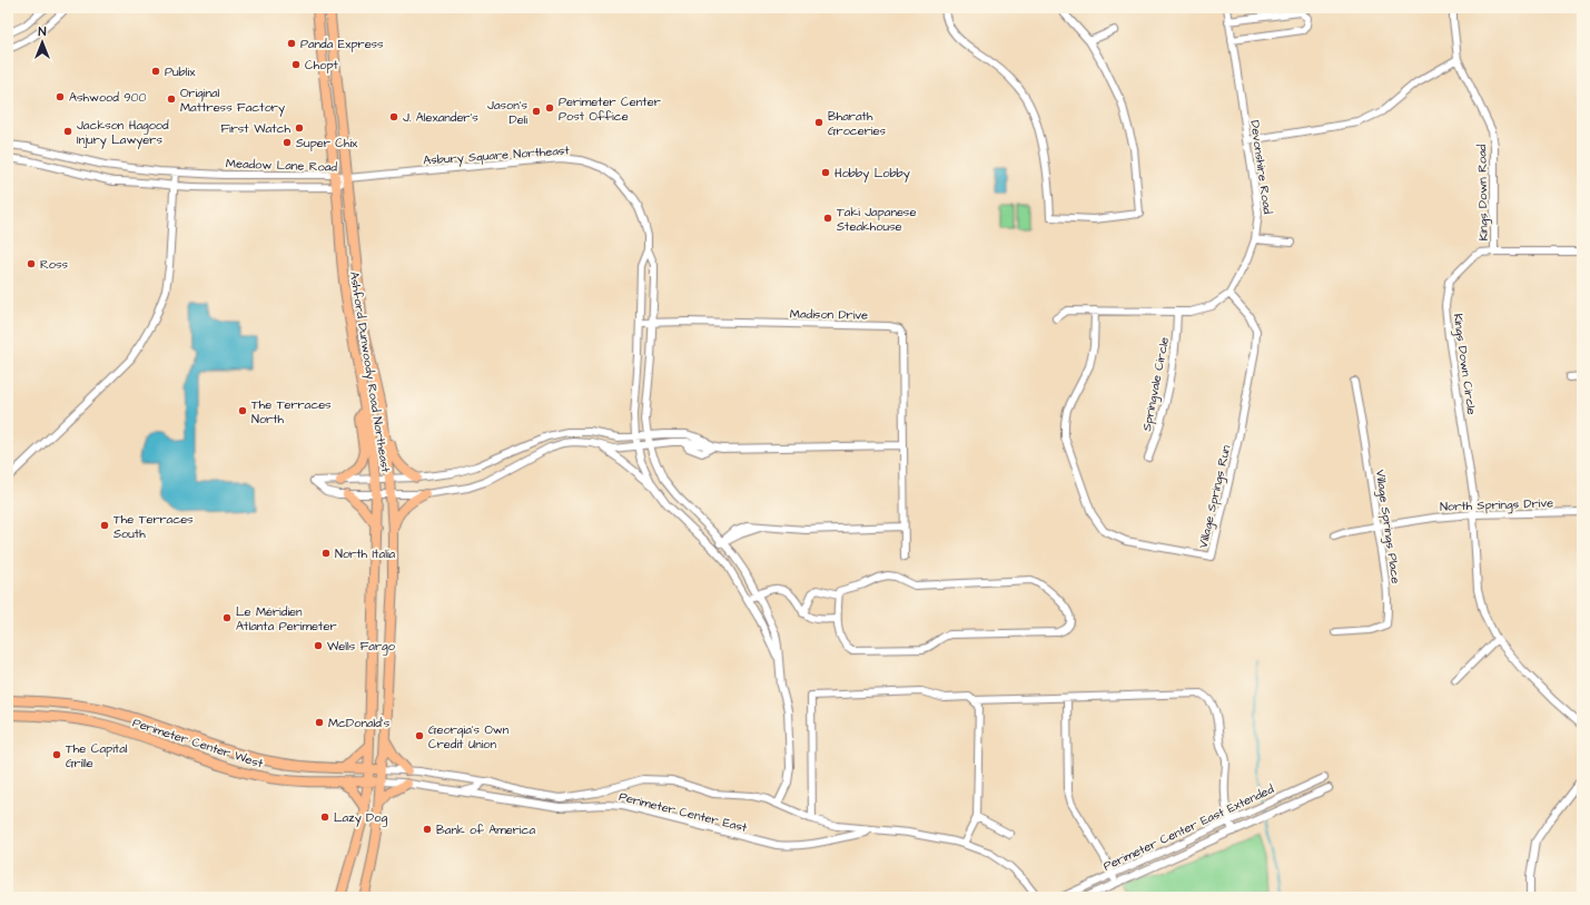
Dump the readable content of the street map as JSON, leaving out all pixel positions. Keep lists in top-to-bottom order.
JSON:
{
  "streets": {
    "main road": ["Ashford Dunwoody Road Northeast", "Perimeter Center West"],
    "street": [
      "Asbury Square Northeast",
      "Meadow Lane Road",
      "Devonshire Road",
      "Kings Down Road",
      "Madison Drive",
      "Kings Down Circle",
      "Springvale Circle",
      "Village Springs Run",
      "North Springs Drive",
      "Village Springs Place",
      "Perimeter Center East",
      "Perimeter Center East Extended"
    ]
  },
  "crossings": [
    ["Asbury Square Northeast", "Meadow Lane Road"],
    ["Asbury Square Northeast", "Madison Drive"],
    ["Asbury Square Northeast", "Ashford Dunwoody Road Northeast"],
    ["Asbury Square Northeast", "Perimeter Center East"],
    ["Meadow Lane Road", "Ashford Dunwoody Road Northeast"],
    ["Devonshire Road", "Springvale Circle"],
    ["Devonshire Road", "Village Springs Run"],
    ["Kings Down Road", "Kings Down Circle"],
    ["Kings Down Circle", "North Springs Drive"],
    ["Ashford Dunwoody Road Northeast", "Perimeter Center West"],
    ["Ashford Dunwoody Road Northeast", "Perimeter Center East"],
    ["North Springs Drive", "Village Springs Place"],
    ["Perimeter Center West", "Perimeter Center East"]
  ],
  "places": [
    "Panda Express",
    "Chopt",
    "Publix",
    "Ashwood 900",
    "Original Mattress Factory",
    "Perimeter Center Post Office",
    "Jason's Deli",
    "J. Alexander's",
    "Bharath Groceries",
    "First Watch",
    "Jackson Hagood Injury Lawyers",
    "Super Chix",
    "Hobby Lobby",
    "Taki Japanese Steakhouse",
    "Ross",
    "The Terraces North",
    "The Terraces South",
    "North Italia",
    "Le Méridien Atlanta Perimeter",
    "Wells Fargo",
    "McDonald's",
    "Georgia's Own Credit Union",
    "The Capital Grille",
    "Lazy Dog",
    "Bank of America"
  ],
  "north": "top"
}
